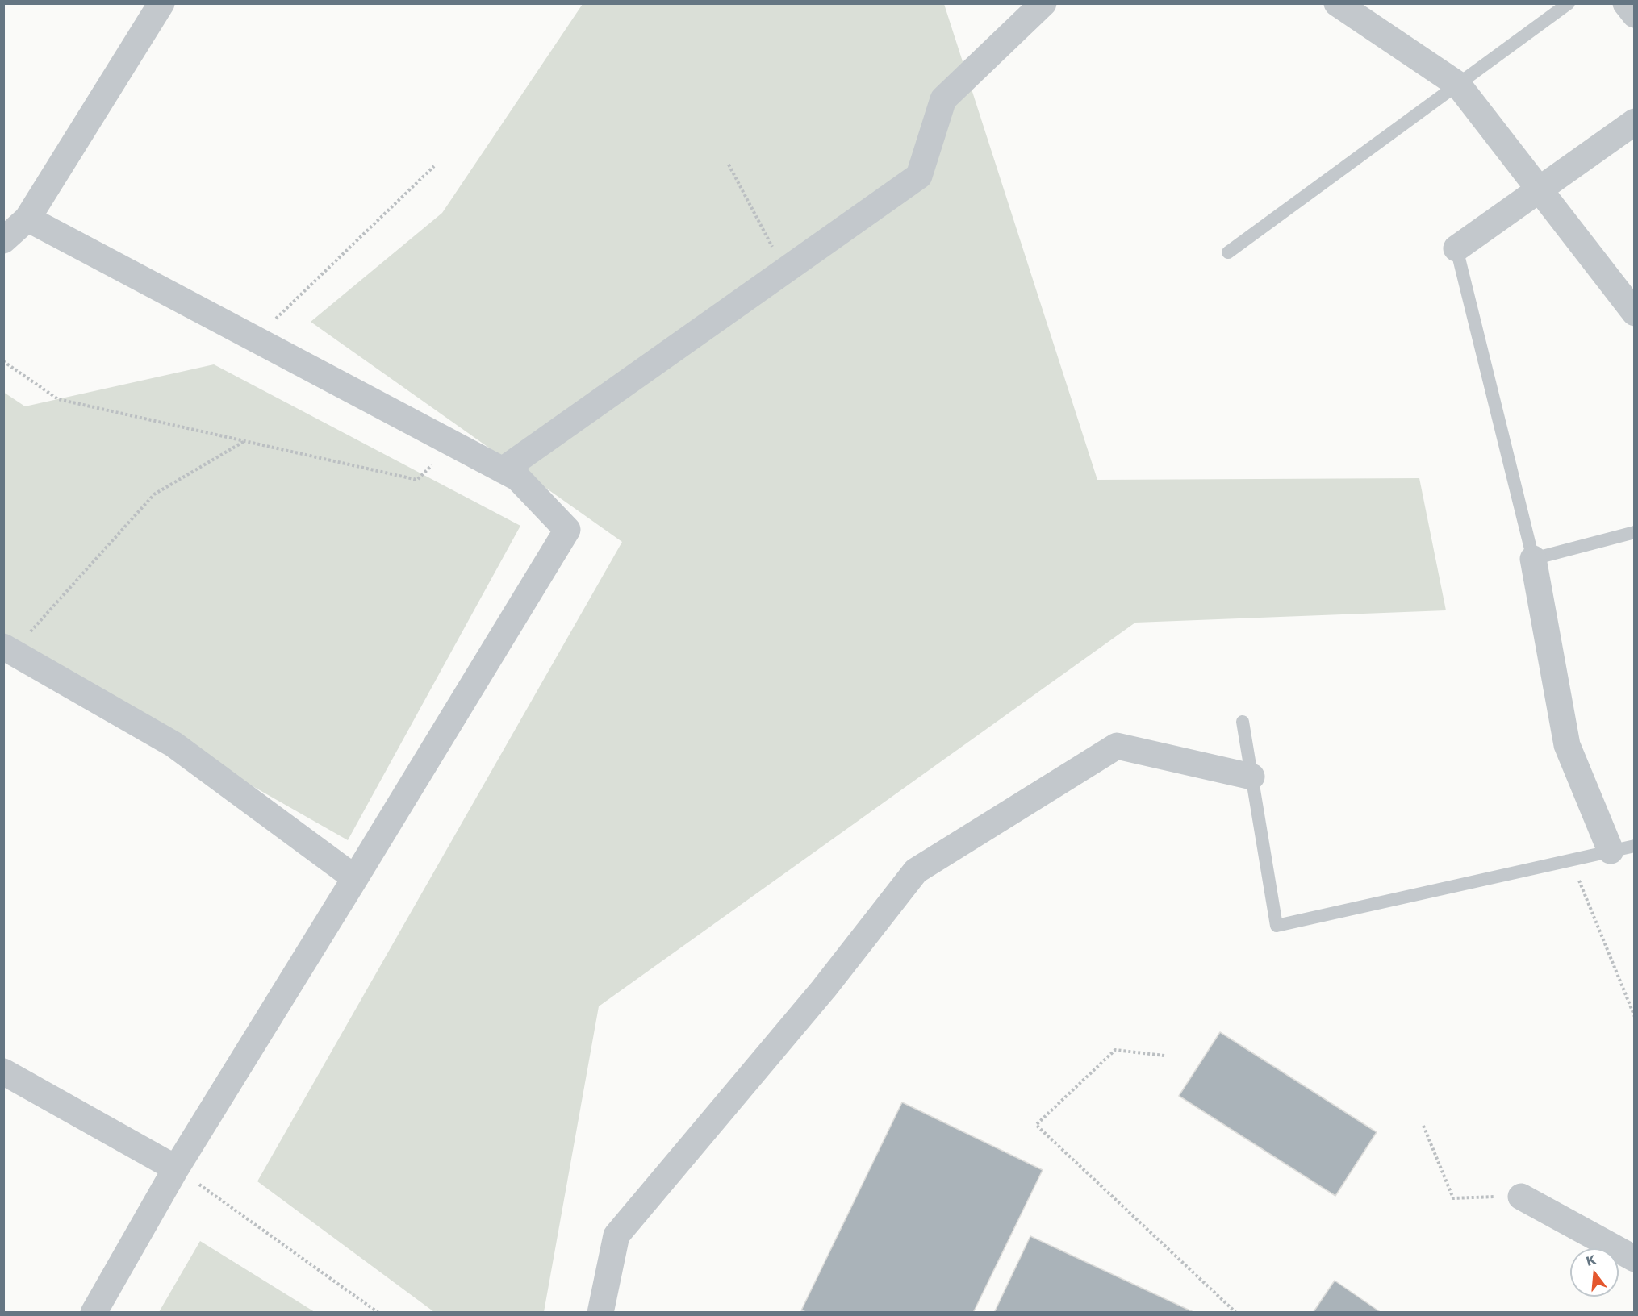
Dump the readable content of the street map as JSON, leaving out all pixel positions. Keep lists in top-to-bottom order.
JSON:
{
  "north": "top"
}
